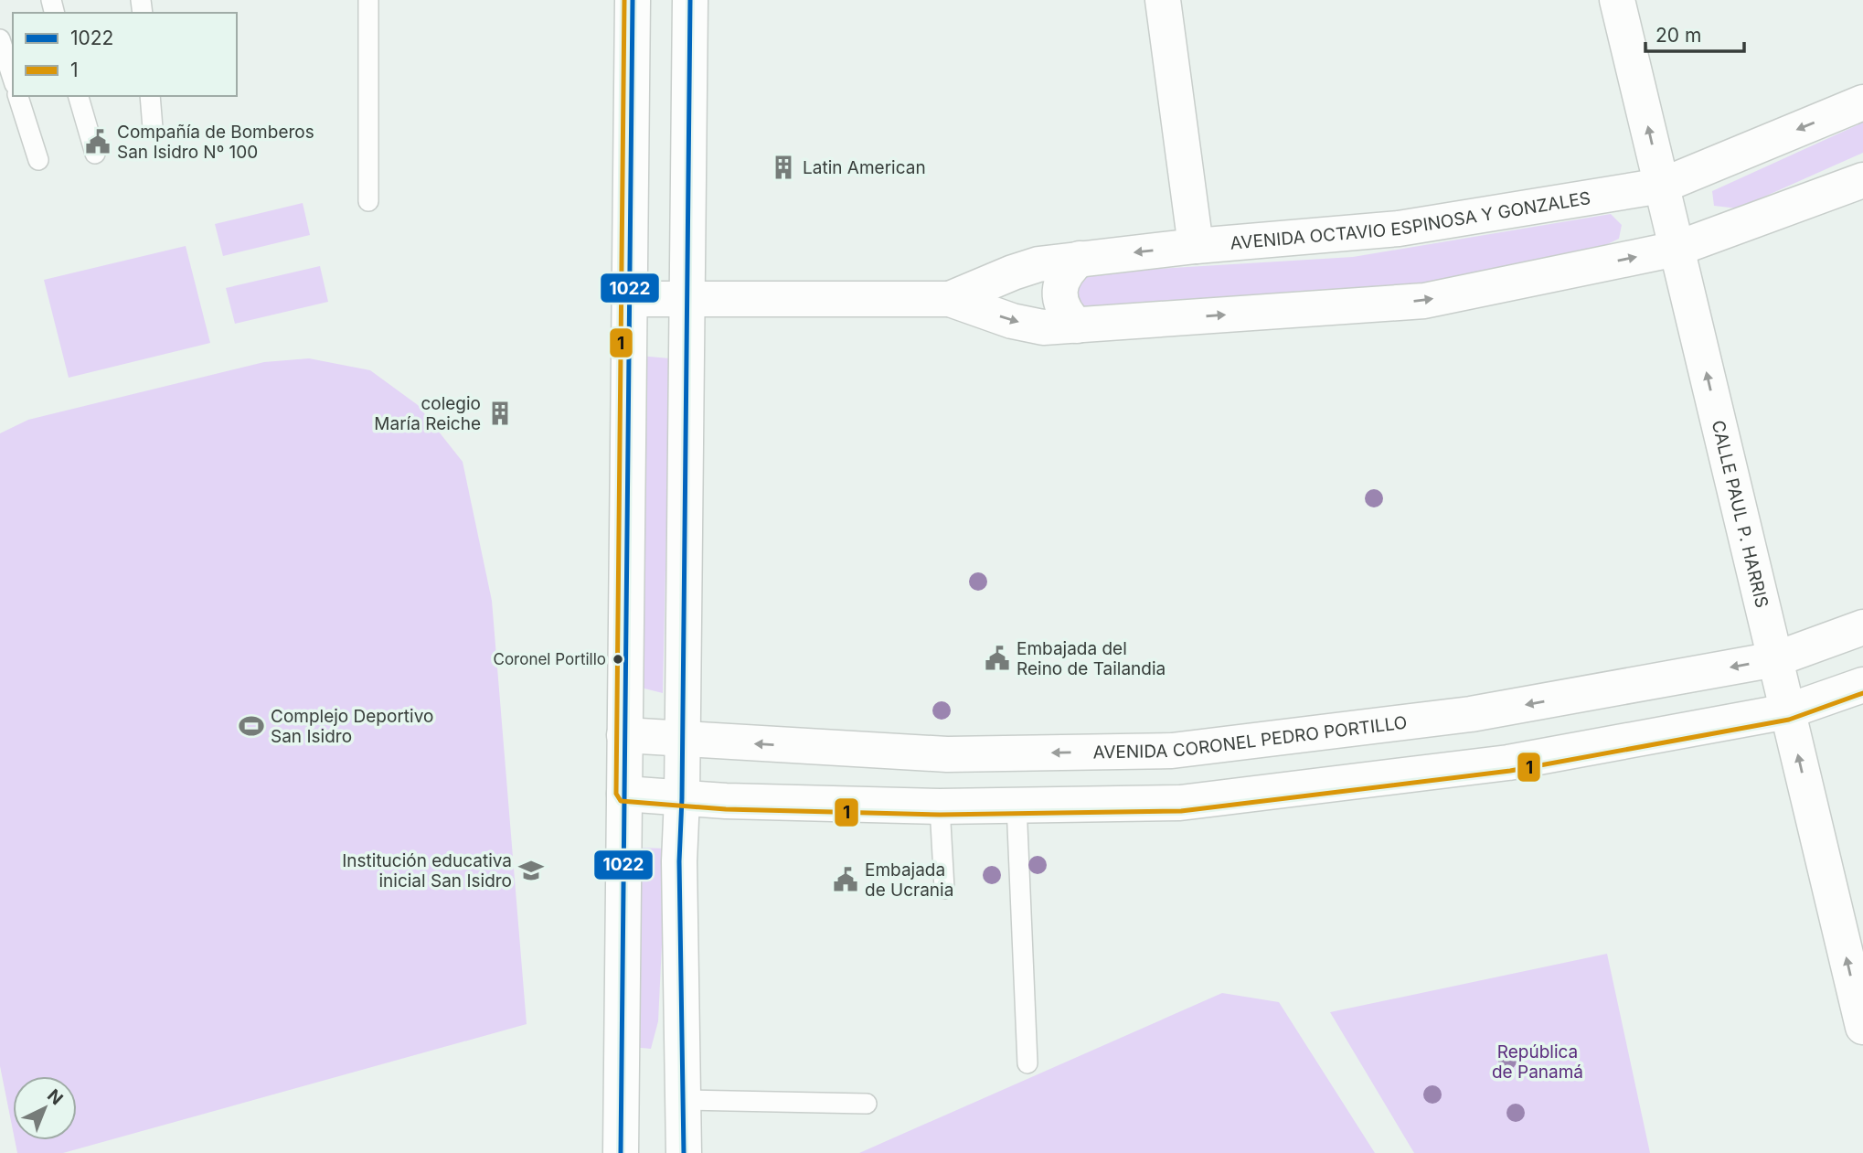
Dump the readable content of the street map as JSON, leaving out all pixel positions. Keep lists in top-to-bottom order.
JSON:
{
  "streets": {
    "main road": ["AVENIDA OCTAVIO ESPINOSA Y GONZALES", "CALLE PAUL P. HARRIS", "AVENIDA CORONEL PEDRO PORTILLO"]
  },
  "crossings": [
    ["AVENIDA OCTAVIO ESPINOSA Y GONZALES", "CALLE PAUL P. HARRIS"],
    ["CALLE PAUL P. HARRIS", "AVENIDA CORONEL PEDRO PORTILLO"]
  ],
  "one_way": ["CALLE PAUL P. HARRIS"],
  "parks": ["República de Panamá"],
  "places": {
    "public building": ["Compañía de Bomberos San Isidro Nº 100", "Embajada del Reino de Tailandia", "Embajada de Ucrania"],
    "building": ["Latin American", "colegio María Reiche"],
    "other": ["Coronel Portillo"],
    "sports": ["Complejo Deportivo San Isidro"],
    "school or university": ["Institución educativa inicial San Isidro"]
  },
  "lines": ["transit line 1022", "transit line 1"],
  "legend": ["1022", "1"],
  "scale_bar": "20 m",
  "north": "top right"
}
